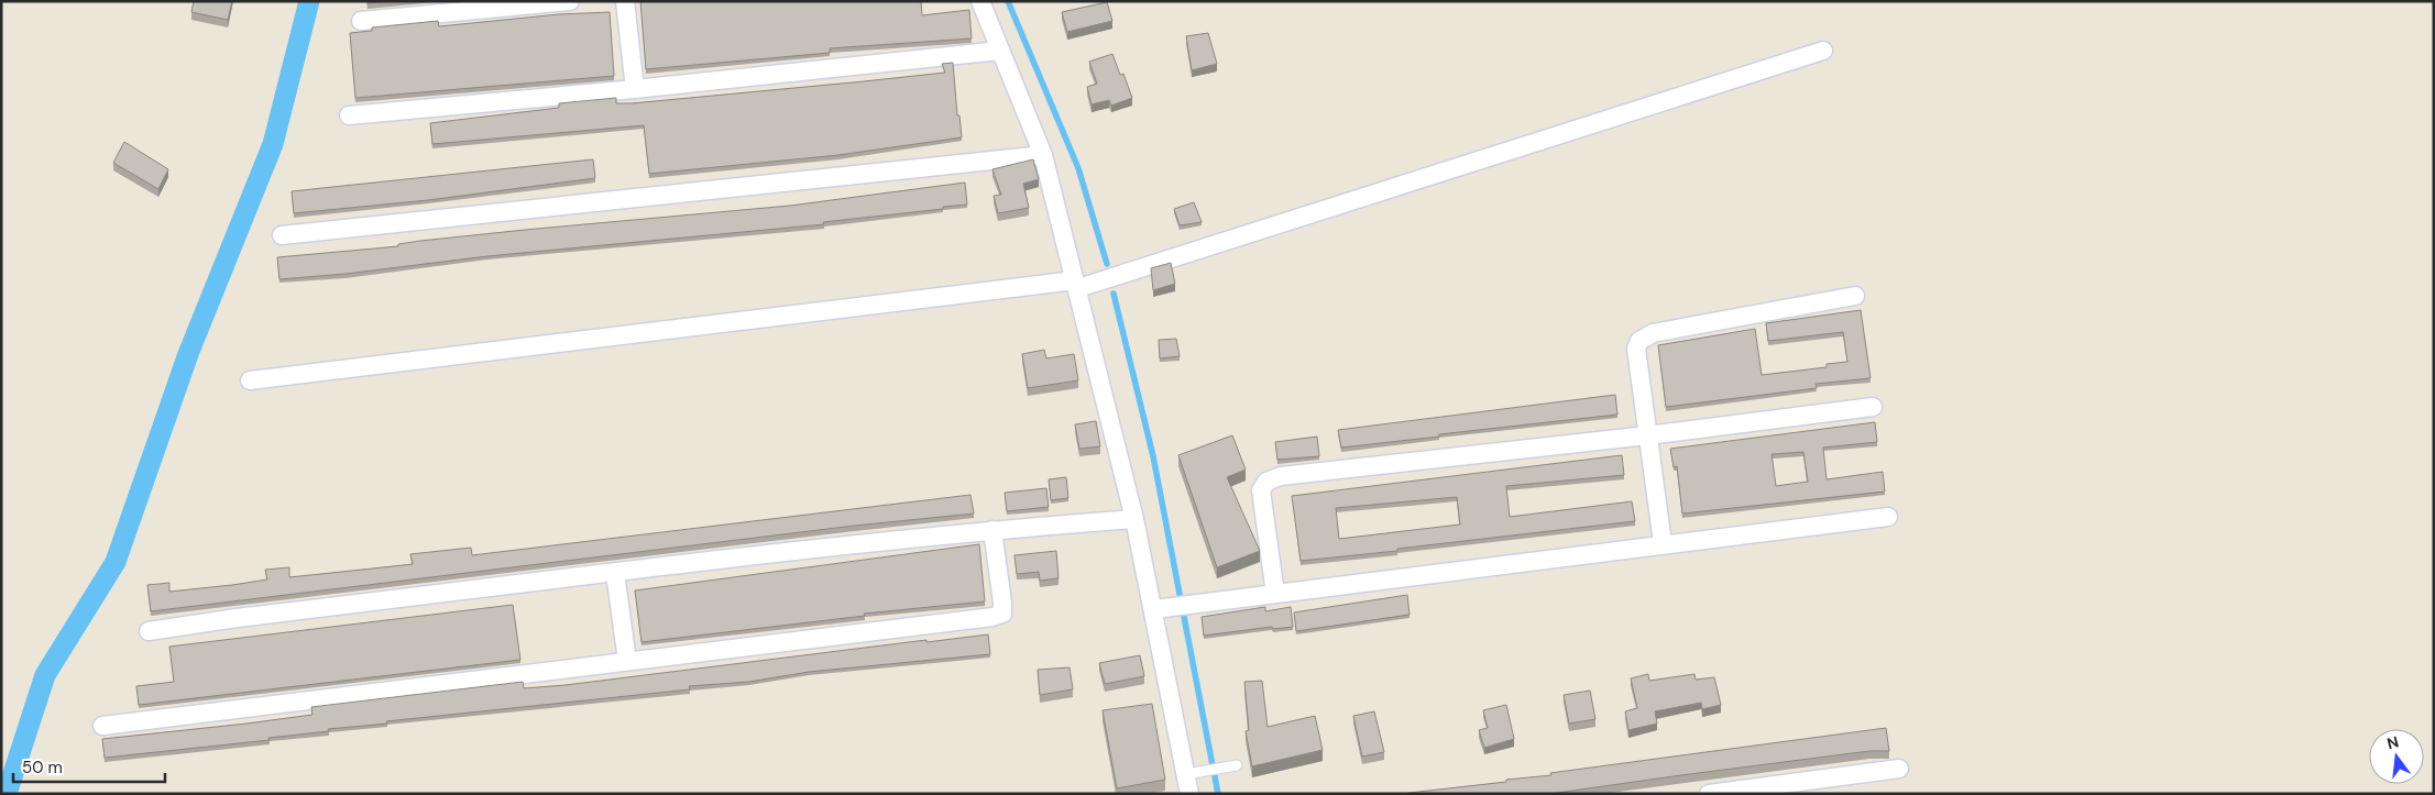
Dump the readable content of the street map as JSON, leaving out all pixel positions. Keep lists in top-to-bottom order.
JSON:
{
  "scale_bar": "50 m",
  "north": "top"
}
